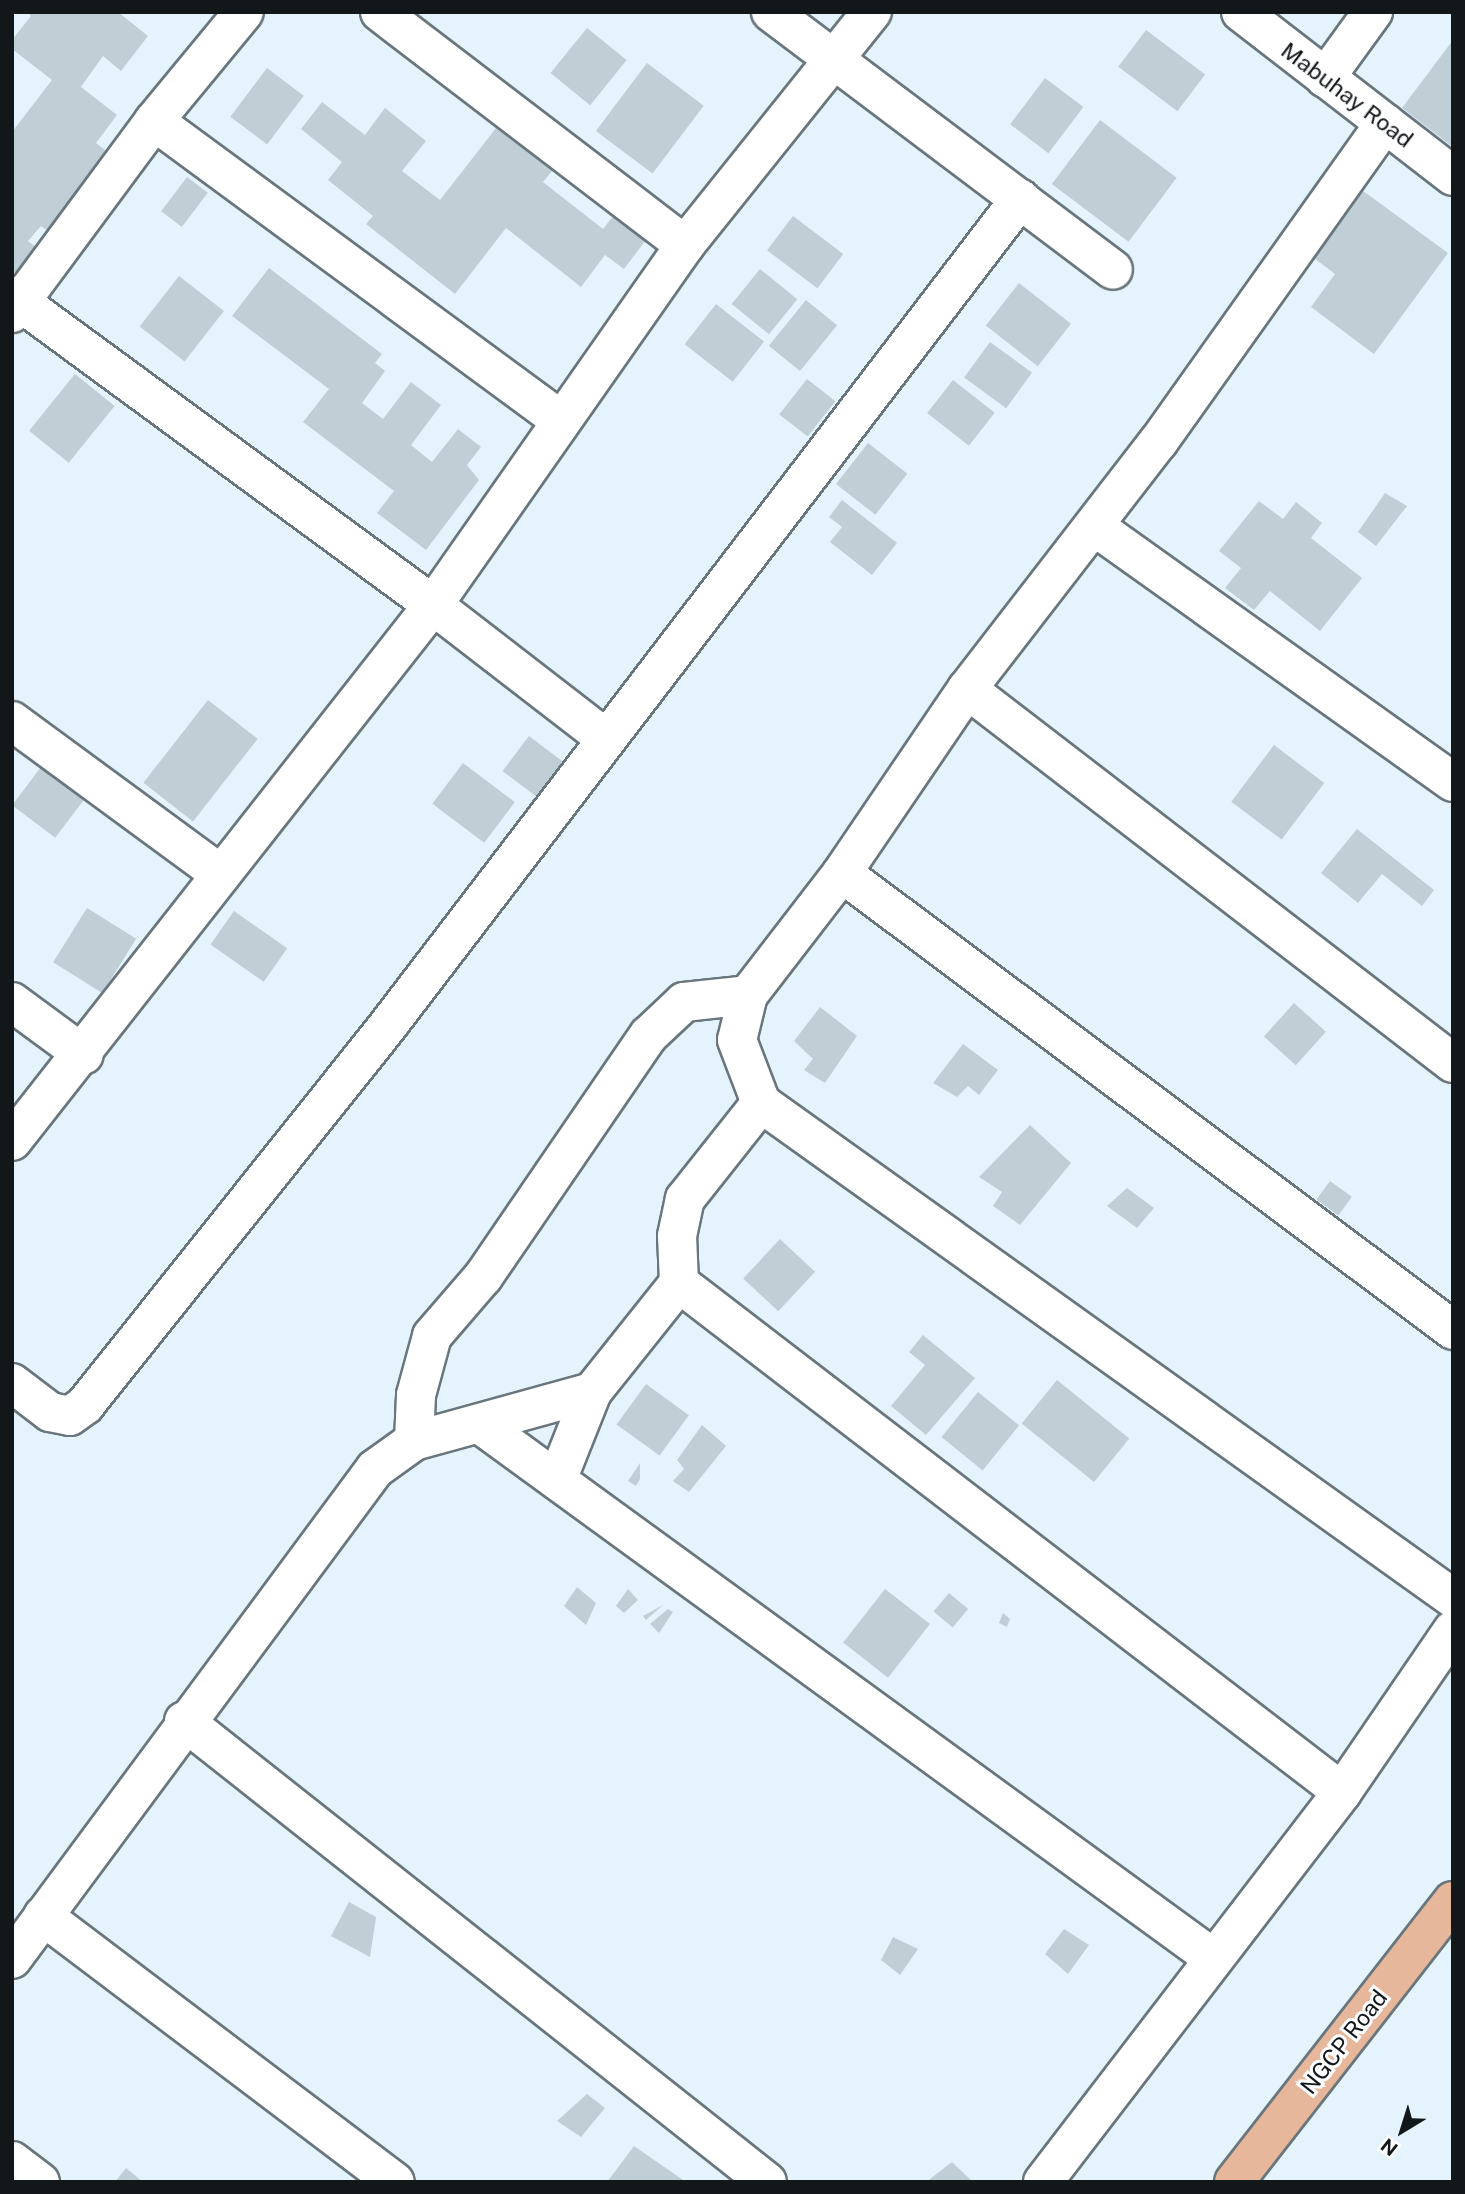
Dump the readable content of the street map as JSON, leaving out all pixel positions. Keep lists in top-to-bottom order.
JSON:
{
  "streets": {
    "main road": ["NGCP Road"],
    "street": ["Mabuhay Road"]
  },
  "north": "bottom left"
}
